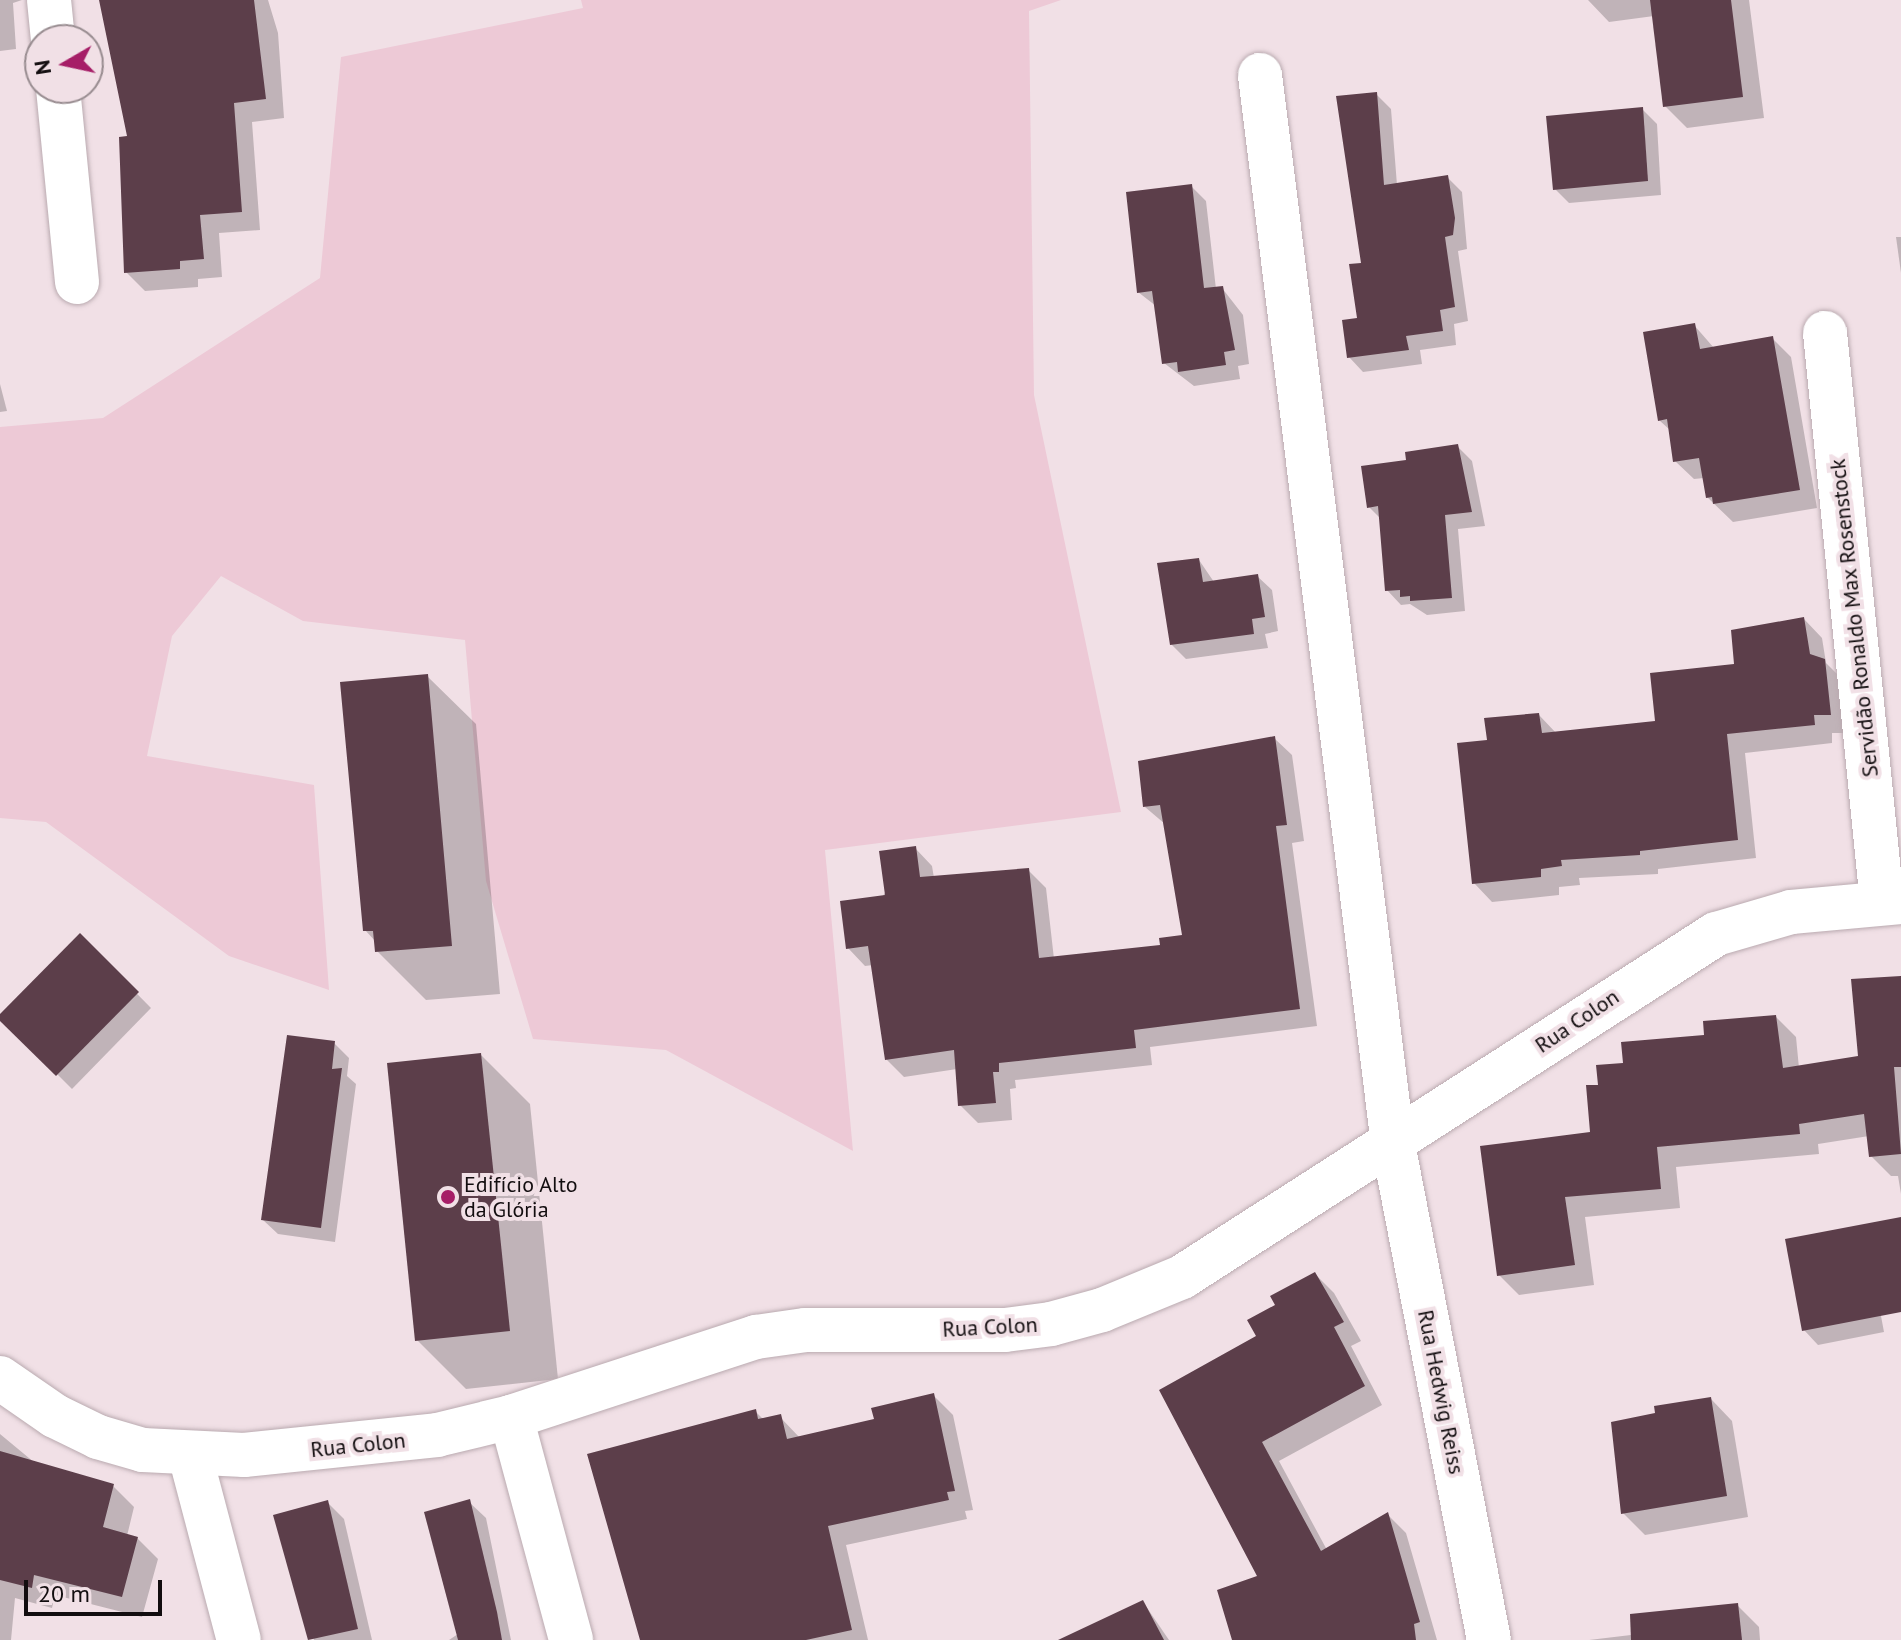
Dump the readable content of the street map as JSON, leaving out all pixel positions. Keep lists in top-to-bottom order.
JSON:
{
  "streets": {
    "street": ["Servidão Ronaldo Max Rosenstock", "Rua Colon", "Rua Hedwig Reiss"]
  },
  "crossings": [
    ["Servidão Ronaldo Max Rosenstock", "Rua Colon"],
    ["Rua Colon", "Rua Hedwig Reiss"]
  ],
  "places": ["Edifício Alto da Glória"],
  "scale_bar": "20 m",
  "north": "left"
}
